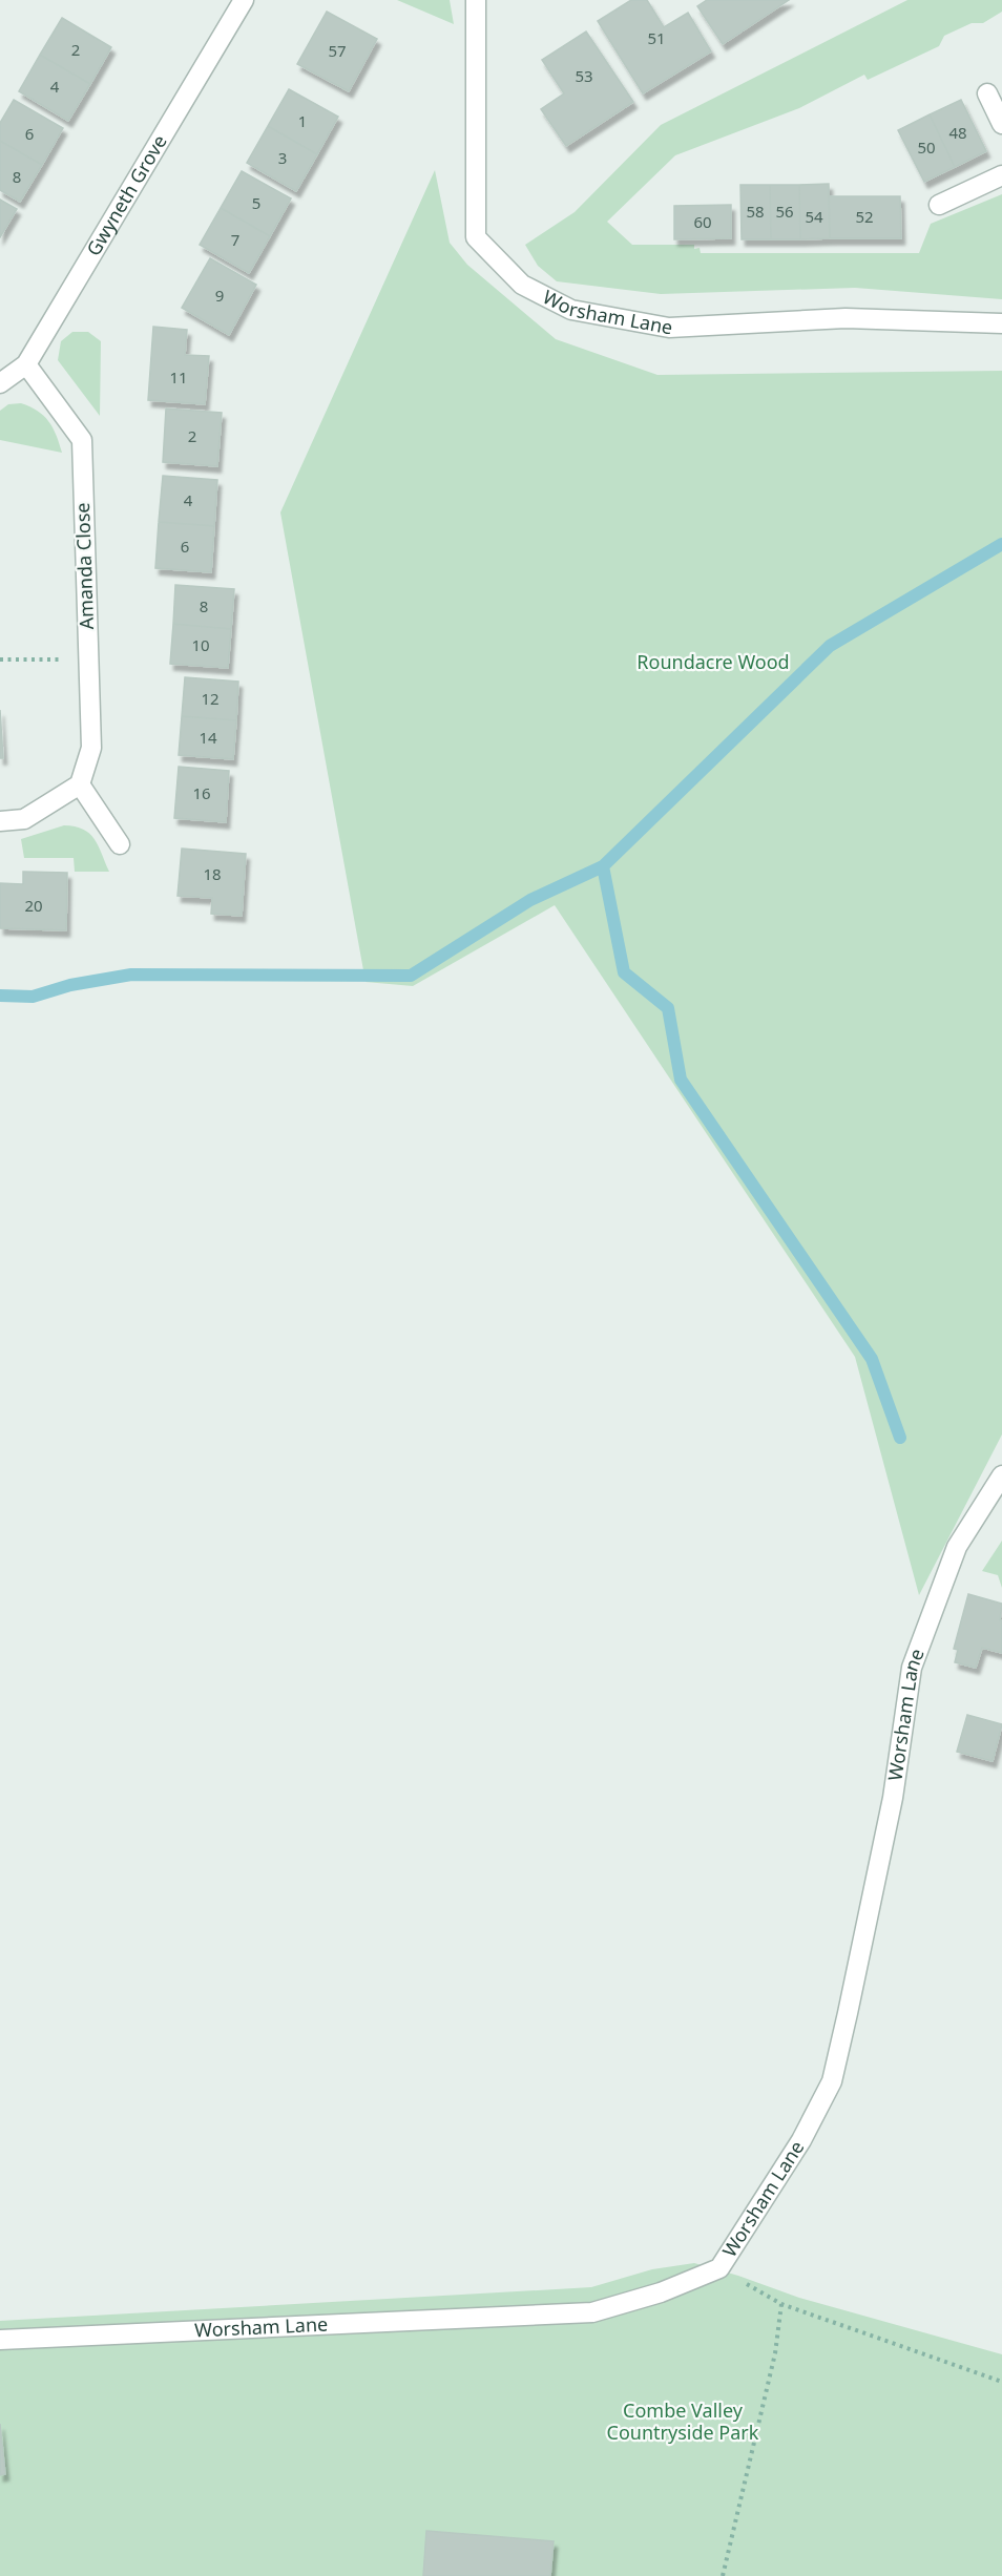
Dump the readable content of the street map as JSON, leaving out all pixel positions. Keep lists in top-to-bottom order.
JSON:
{
  "streets": {
    "street": ["Gwyneth Grove", "Worsham Lane", "Amanda Close"]
  },
  "crossings": [
    ["Gwyneth Grove", "Amanda Close"]
  ],
  "parks": ["Roundacre Wood", "Combe Valley Countryside Park"],
  "house_numbers": [
    "51",
    "2",
    "57",
    "53",
    "4",
    "1",
    "48",
    "6",
    "50",
    "3",
    "8",
    "5",
    "58",
    "56",
    "54",
    "52",
    "60",
    "7",
    "9",
    "11",
    "2",
    "4",
    "6",
    "8",
    "10",
    "12",
    "14",
    "16",
    "18",
    "20"
  ]
}
